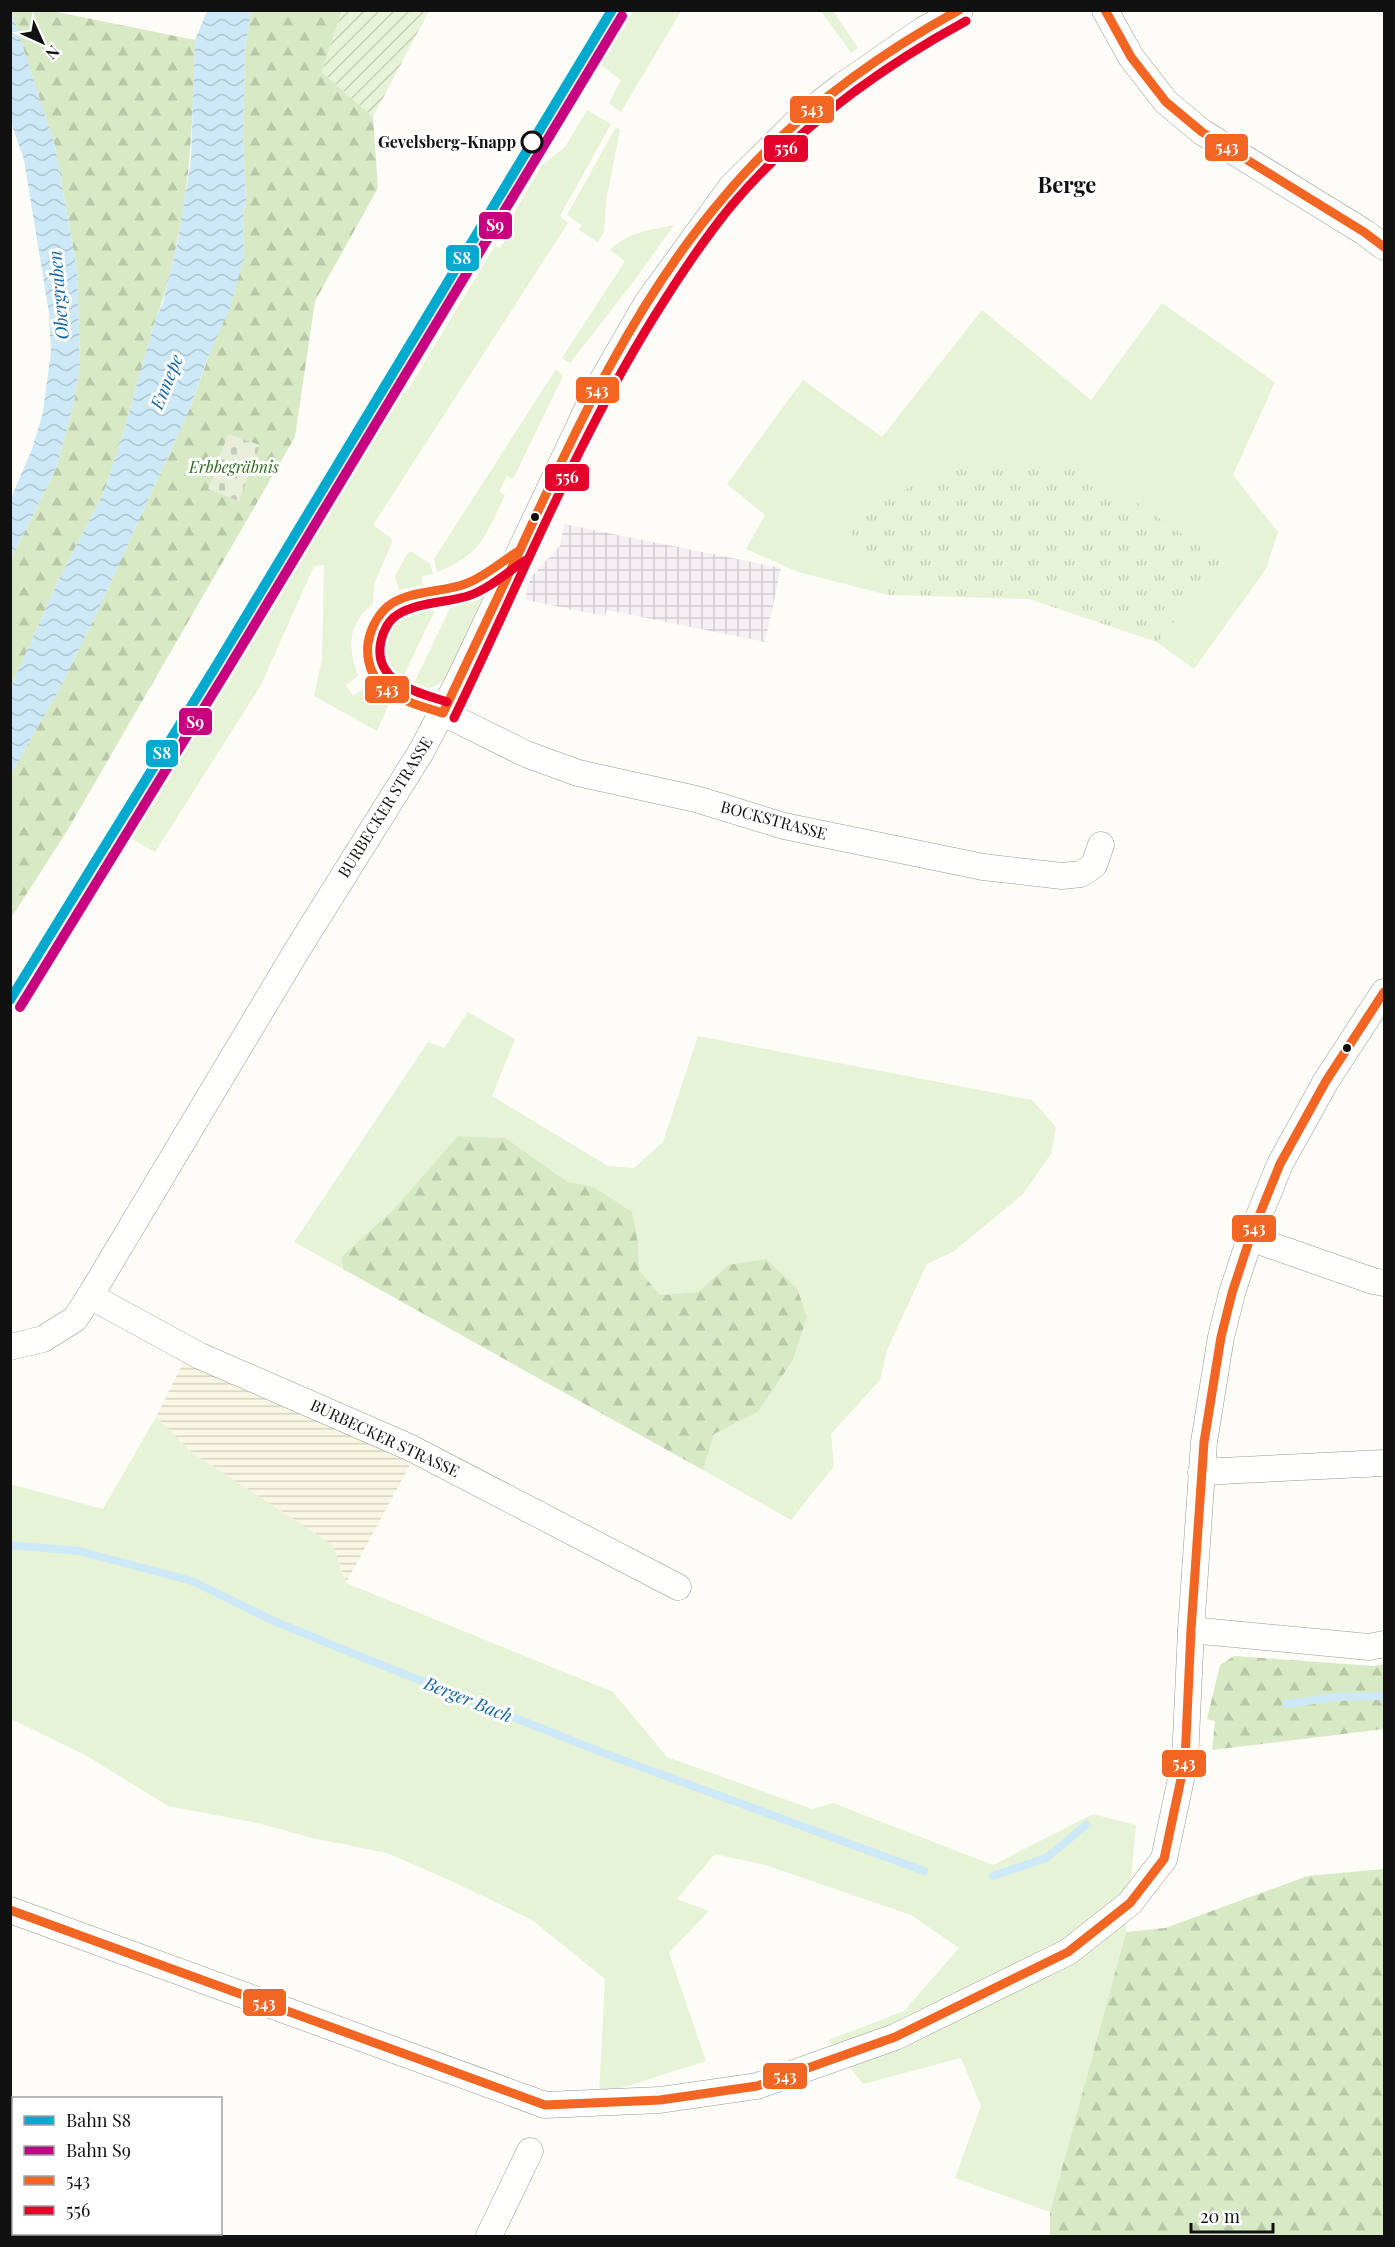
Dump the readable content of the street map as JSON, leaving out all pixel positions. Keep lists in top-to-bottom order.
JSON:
{
  "streets": {
    "street": ["BURBECKER STRASSE", "BOCKSTRASSE"]
  },
  "crossings": [
    ["BURBECKER STRASSE", "BOCKSTRASSE"]
  ],
  "districts": ["Berge"],
  "water": ["Obergraben", "Ennepe", "Berger Bach"],
  "parks": ["Erbbegräbnis"],
  "places": ["Gevelsberg-Knapp"],
  "lines": [
    "rail line S8",
    "transit line 543",
    "rail line S9",
    "transit line 556"
  ],
  "legend": [
    "Bahn S8",
    "Bahn S9",
    "543",
    "556"
  ],
  "scale_bar": "20 m",
  "north": "bottom right"
}
